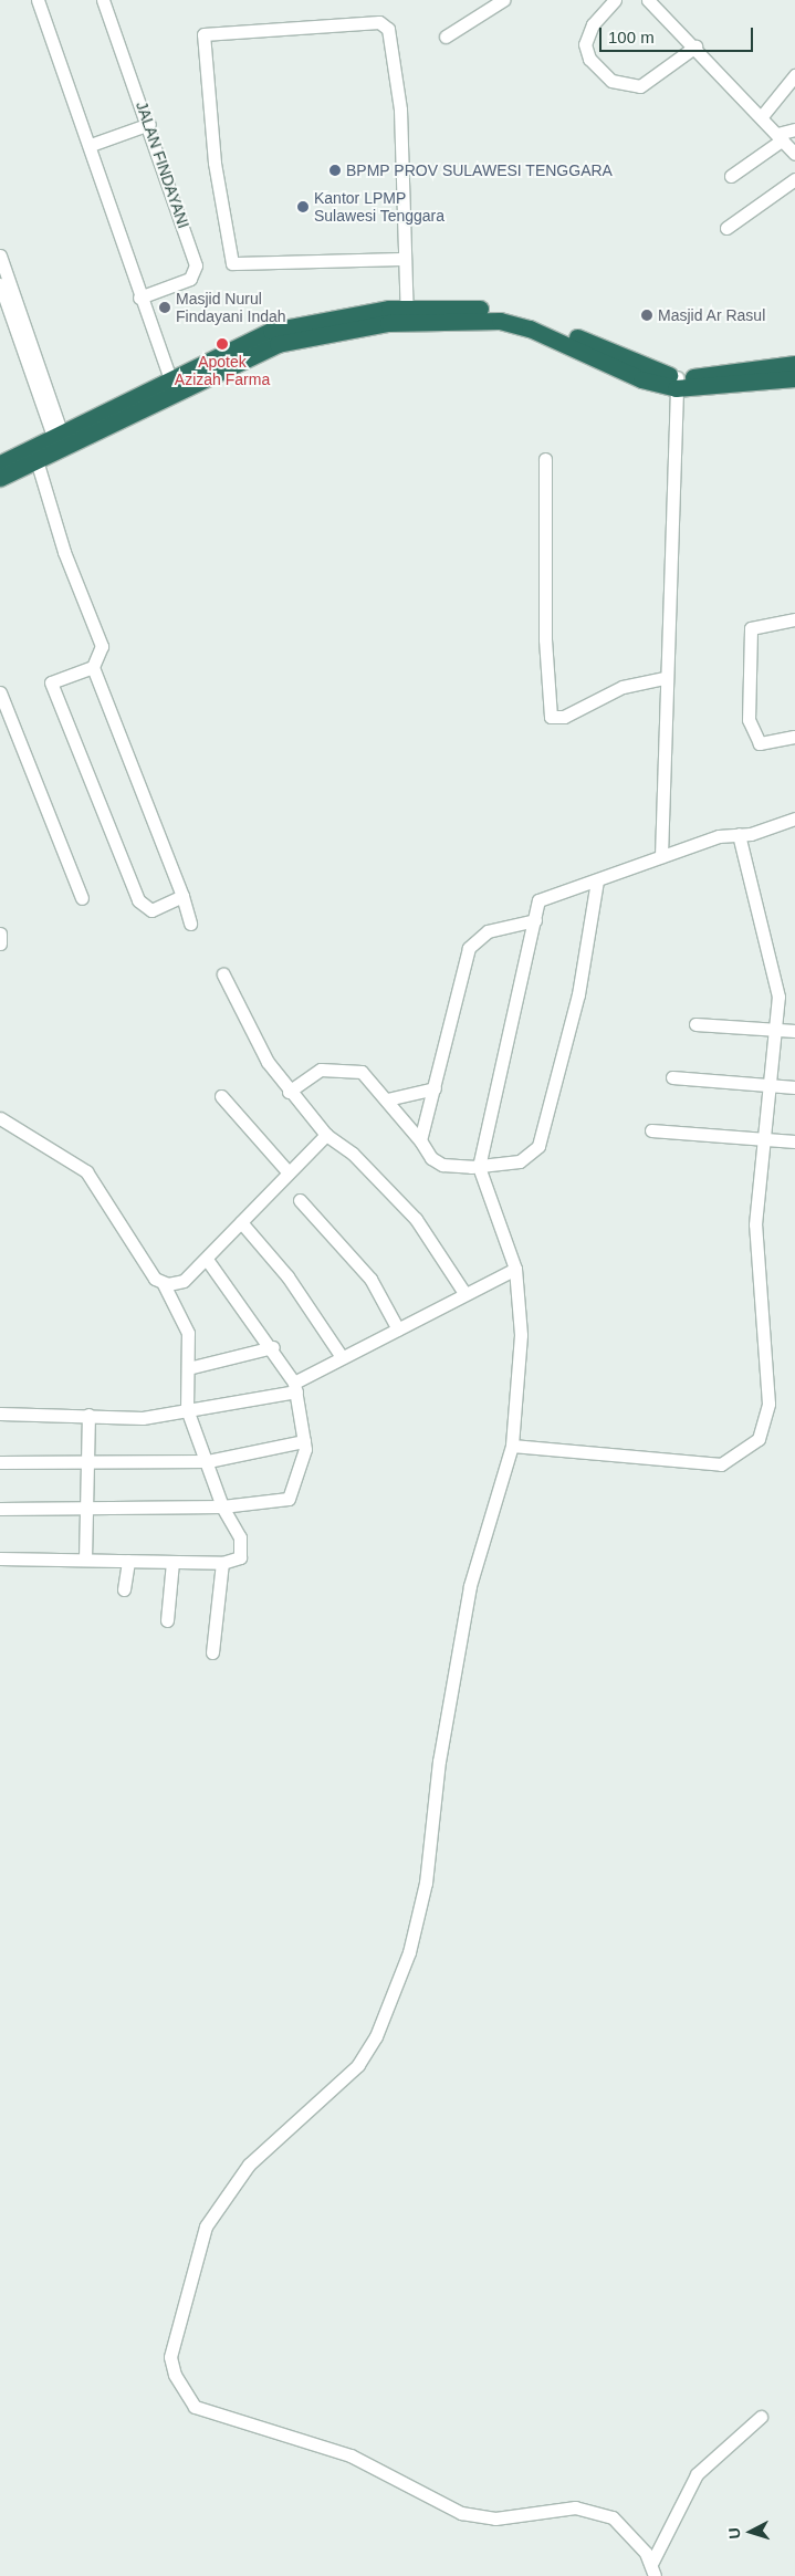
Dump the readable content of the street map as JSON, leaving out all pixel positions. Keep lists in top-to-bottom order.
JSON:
{
  "streets": {
    "street": ["JALAN FINDAYANI"]
  },
  "places": [
    "BPMP PROV SULAWESI TENGGARA",
    "Kantor LPMP Sulawesi Tenggara",
    "Masjid Nurul Findayani Indah",
    "Masjid Ar Rasul",
    "Apotek Azizah Farma"
  ],
  "scale_bar": "100 m",
  "north": "left"
}
